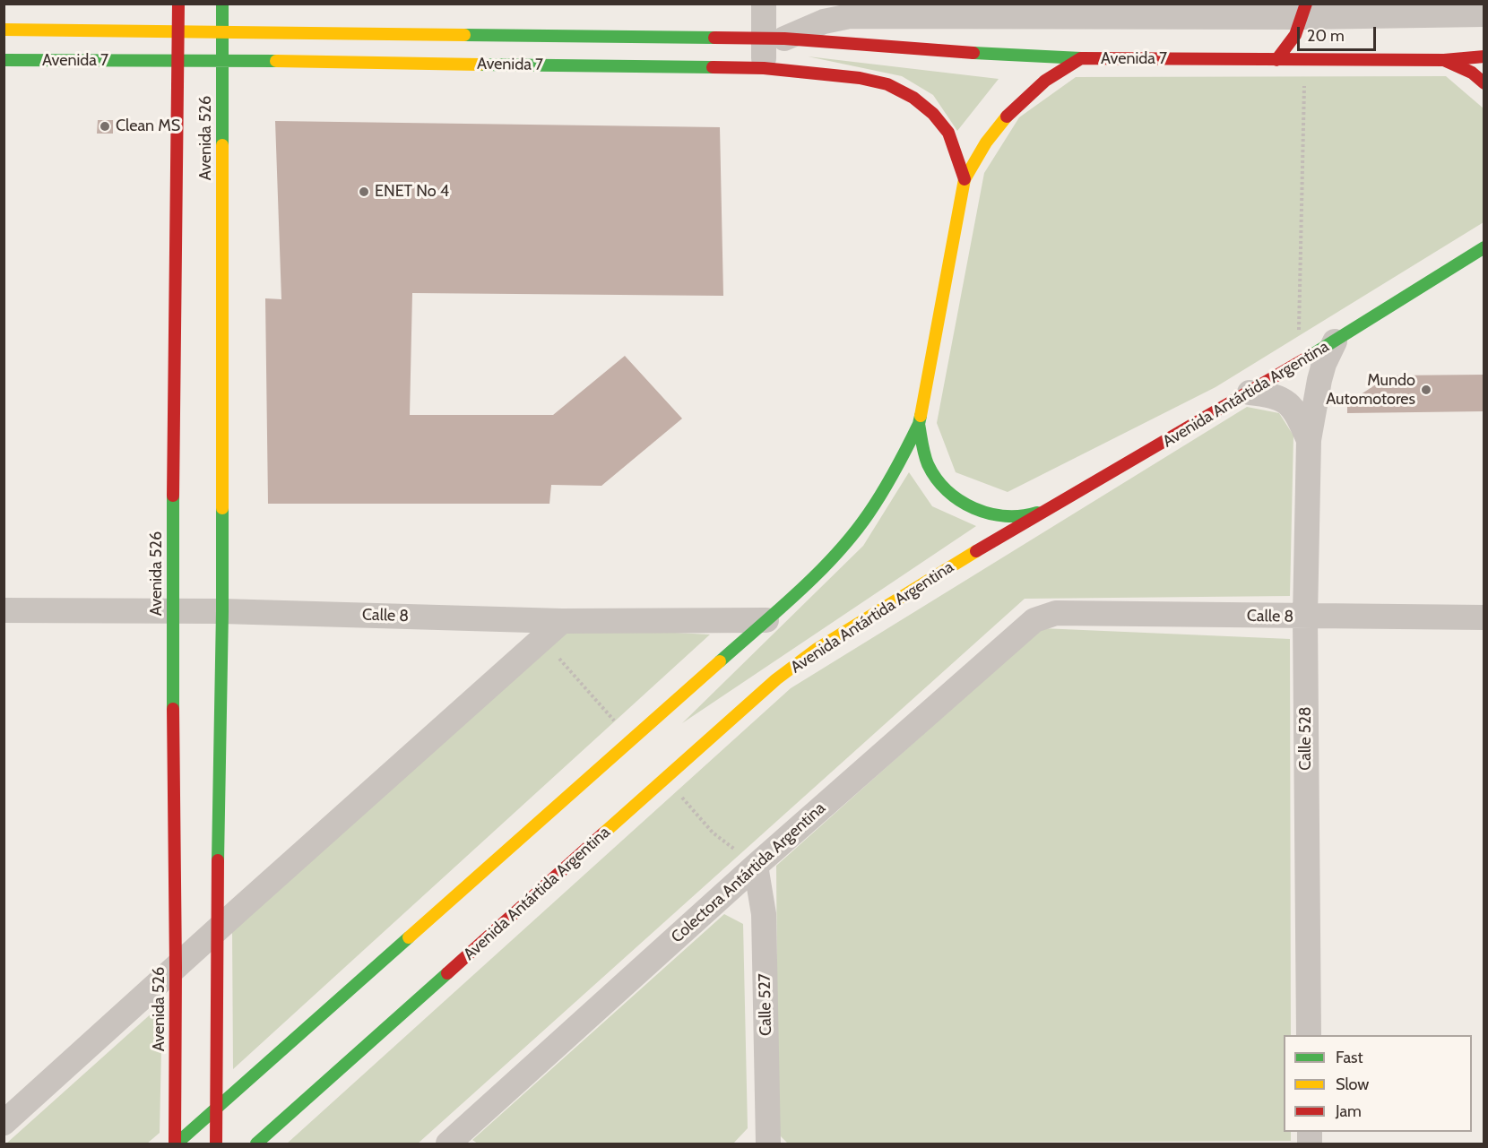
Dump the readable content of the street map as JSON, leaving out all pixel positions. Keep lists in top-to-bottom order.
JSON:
{
  "streets": {
    "main road": ["Avenida 7", "Avenida 526", "Avenida Antártida Argentina"],
    "street": [
      "Calle 8",
      "Calle 528",
      "Colectora Antártida Argentina",
      "Calle 527"
    ]
  },
  "crossings": [
    ["Avenida 7", "Avenida 526"],
    ["Avenida 526", "Calle 8"],
    ["Avenida Antártida Argentina", "Calle 528"],
    ["Calle 8", "Calle 528"],
    ["Calle 8", "Colectora Antártida Argentina"],
    ["Colectora Antártida Argentina", "Calle 527"]
  ],
  "places": ["Clean MS", "ENET No 4", "Mundo Automotores"],
  "legend": ["Fast", "Slow", "Jam"],
  "scale_bar": "20 m"
}
